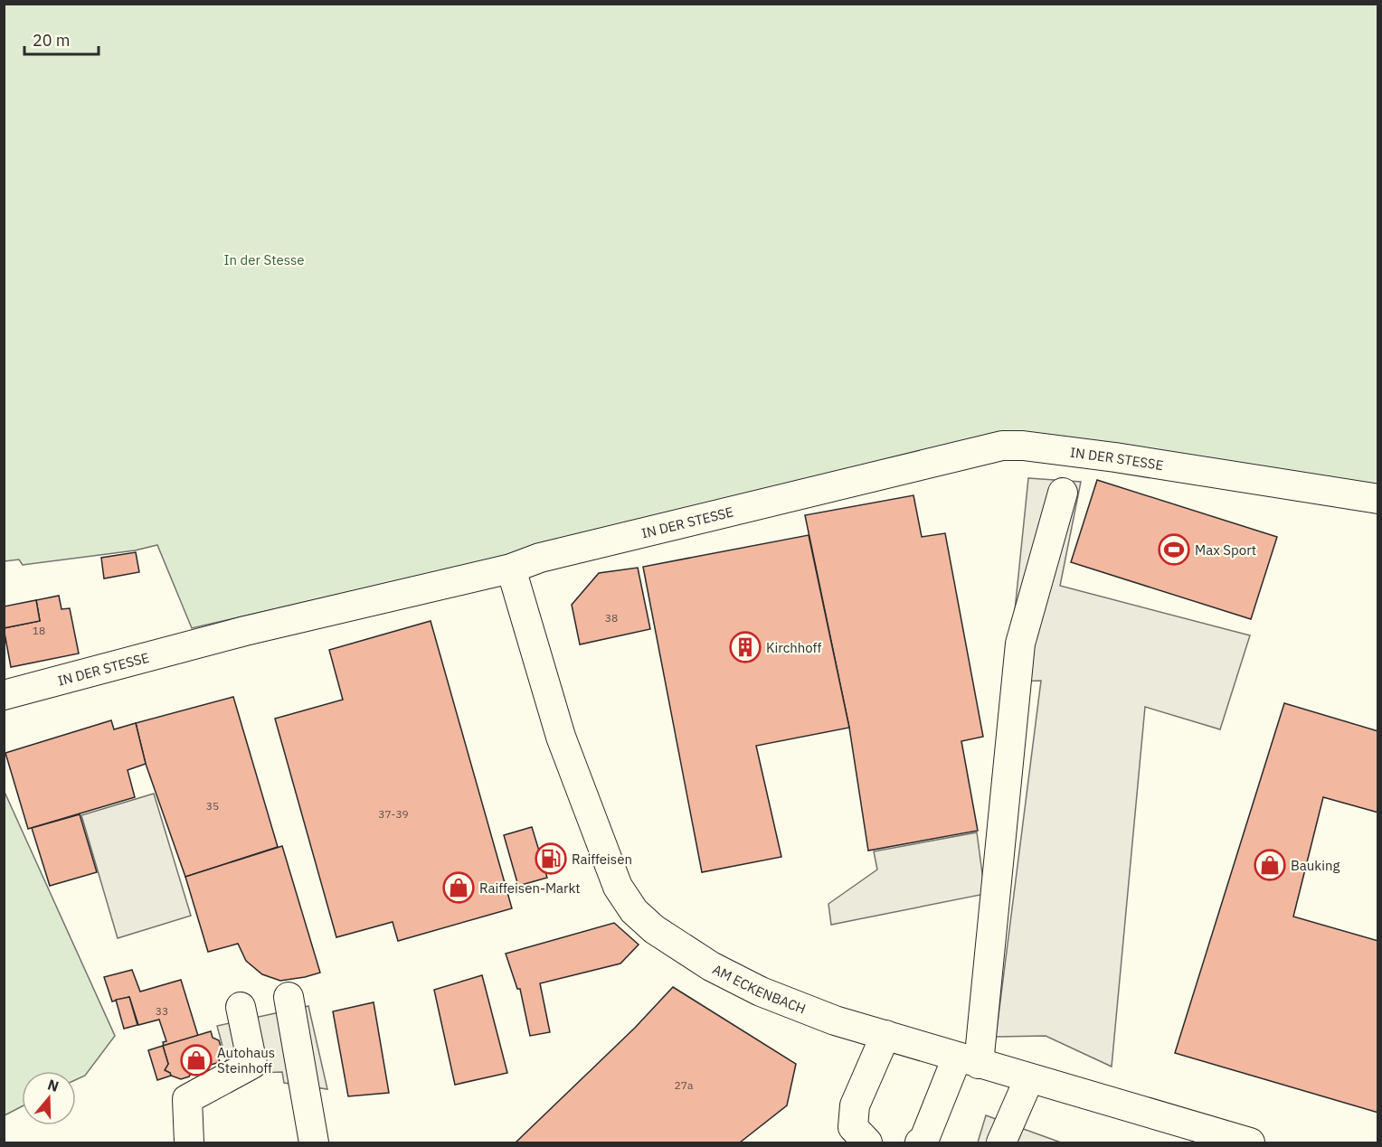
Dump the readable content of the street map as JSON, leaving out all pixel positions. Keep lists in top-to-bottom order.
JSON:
{
  "streets": {
    "street": ["IN DER STESSE", "AM ECKENBACH"]
  },
  "crossings": [
    ["IN DER STESSE", "AM ECKENBACH"]
  ],
  "parks": ["In der Stesse"],
  "places": {
    "sports": ["Max Sport"],
    "building": ["Kirchhoff"],
    "fuel station": ["Raiffeisen"],
    "shop": ["Bauking", "Raiffeisen-Markt", "Autohaus Steinhoff"]
  },
  "house_numbers": [
    "38",
    "18",
    "35",
    "37-39",
    "33",
    "27a"
  ],
  "scale_bar": "20 m",
  "north": "top"
}
